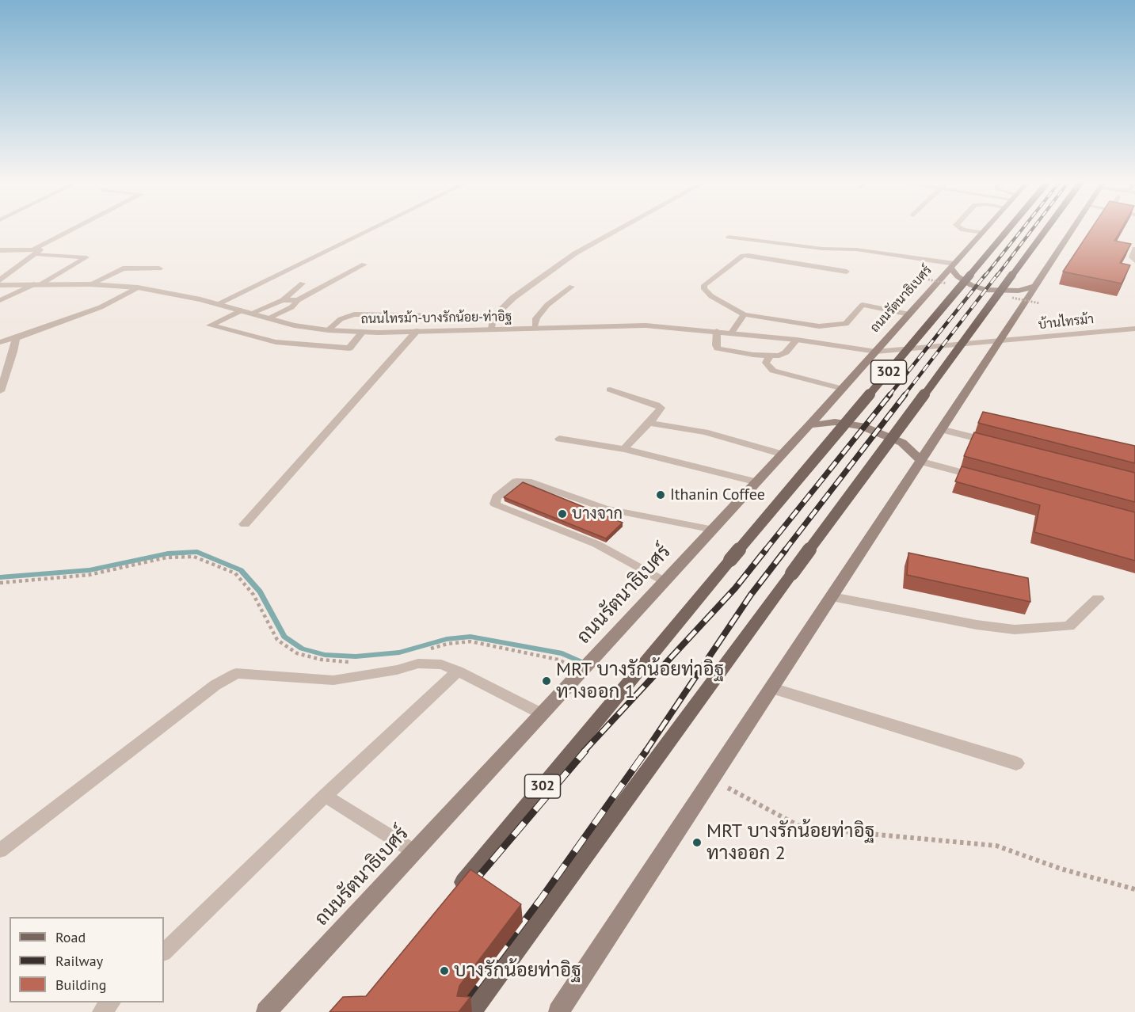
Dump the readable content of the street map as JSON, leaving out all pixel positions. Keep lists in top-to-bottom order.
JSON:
{
  "streets": {
    "main road": ["ถนนรัตนาธิเบศร์", "302"],
    "street": ["ถนนไทรม้า-บางรักน้อย-ท่าอิฐ", "บ้านไทรม้า"]
  },
  "crossings": [
    ["ถนนรัตนาธิเบศร์", "ถนนไทรม้า-บางรักน้อย-ท่าอิฐ"],
    ["ถนนรัตนาธิเบศร์", "บ้านไทรม้า"]
  ],
  "places": [
    "Ithanin Coffee",
    "บางจาก",
    "MRT บางรักน้อยท่าอิฐ ทางออก 1",
    "MRT บางรักน้อยท่าอิฐ ทางออก 2",
    "บางรักน้อยท่าอิฐ"
  ],
  "legend": ["Road", "Railway", "Building"]
}
